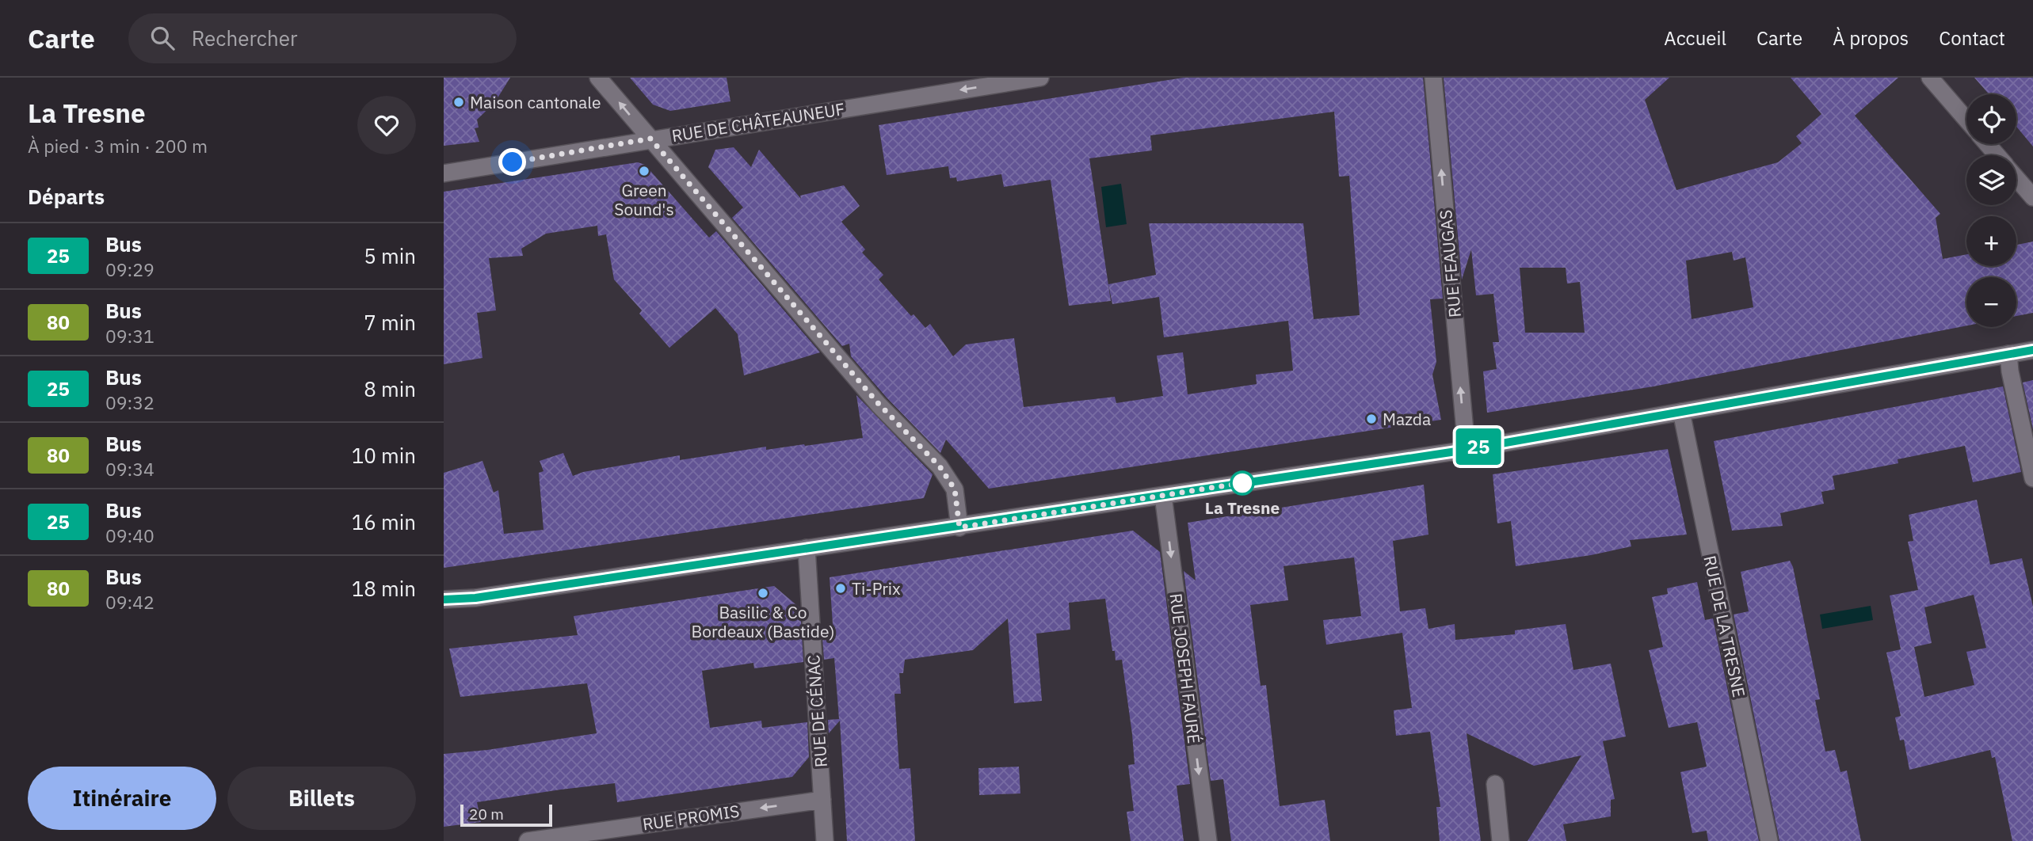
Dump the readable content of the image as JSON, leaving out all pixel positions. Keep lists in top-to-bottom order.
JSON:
{
  "streets": {
    "street": [
      "RUE DE CHÂTEAUNEUF",
      "RUE FEAUGAS",
      "RUE DE LA TRESNE",
      "RUE JOSEPH FAURÉ",
      "RUE DE CÉNAC",
      "RUE PROMIS"
    ]
  },
  "crossings": [
    ["RUE DE CÉNAC", "RUE PROMIS"]
  ],
  "one_way": [
    "RUE DE CHÂTEAUNEUF",
    "RUE FEAUGAS",
    "RUE JOSEPH FAURÉ",
    "RUE PROMIS"
  ],
  "places": [
    "Maison cantonale",
    "Green Sound's",
    "Mazda",
    "La Tresne",
    "Ti-Prix",
    "Basilic & Co Bordeaux (Bastide)"
  ],
  "lines": ["bus line 25"],
  "scale_bar": "20 m",
  "page": {
    "header": "Carte",
    "search": "Rechercher",
    "nav": [
      "Accueil",
      "Carte",
      "À propos",
      "Contact"
    ],
    "heading": [
      ["La Tresne", "À pied · 3 min · 200 m"],
      "Départs"
    ],
    "on_map": "25",
    "map_buttons": ["+", "−"],
    "list": [
      {
        "mark": "25",
        "name": "Bus",
        "note": "09:29",
        "value": "5 min"
      },
      {
        "mark": "80",
        "name": "Bus",
        "note": "09:31",
        "value": "7 min"
      },
      {
        "mark": "25",
        "name": "Bus",
        "note": "09:32",
        "value": "8 min"
      },
      {
        "mark": "80",
        "name": "Bus",
        "note": "09:34",
        "value": "10 min"
      },
      {
        "mark": "25",
        "name": "Bus",
        "note": "09:40",
        "value": "16 min"
      },
      {
        "mark": "80",
        "name": "Bus",
        "note": "09:42",
        "value": "18 min"
      }
    ],
    "buttons": ["Itinéraire", "Billets"],
    "scale": "20 m"
  }
}
